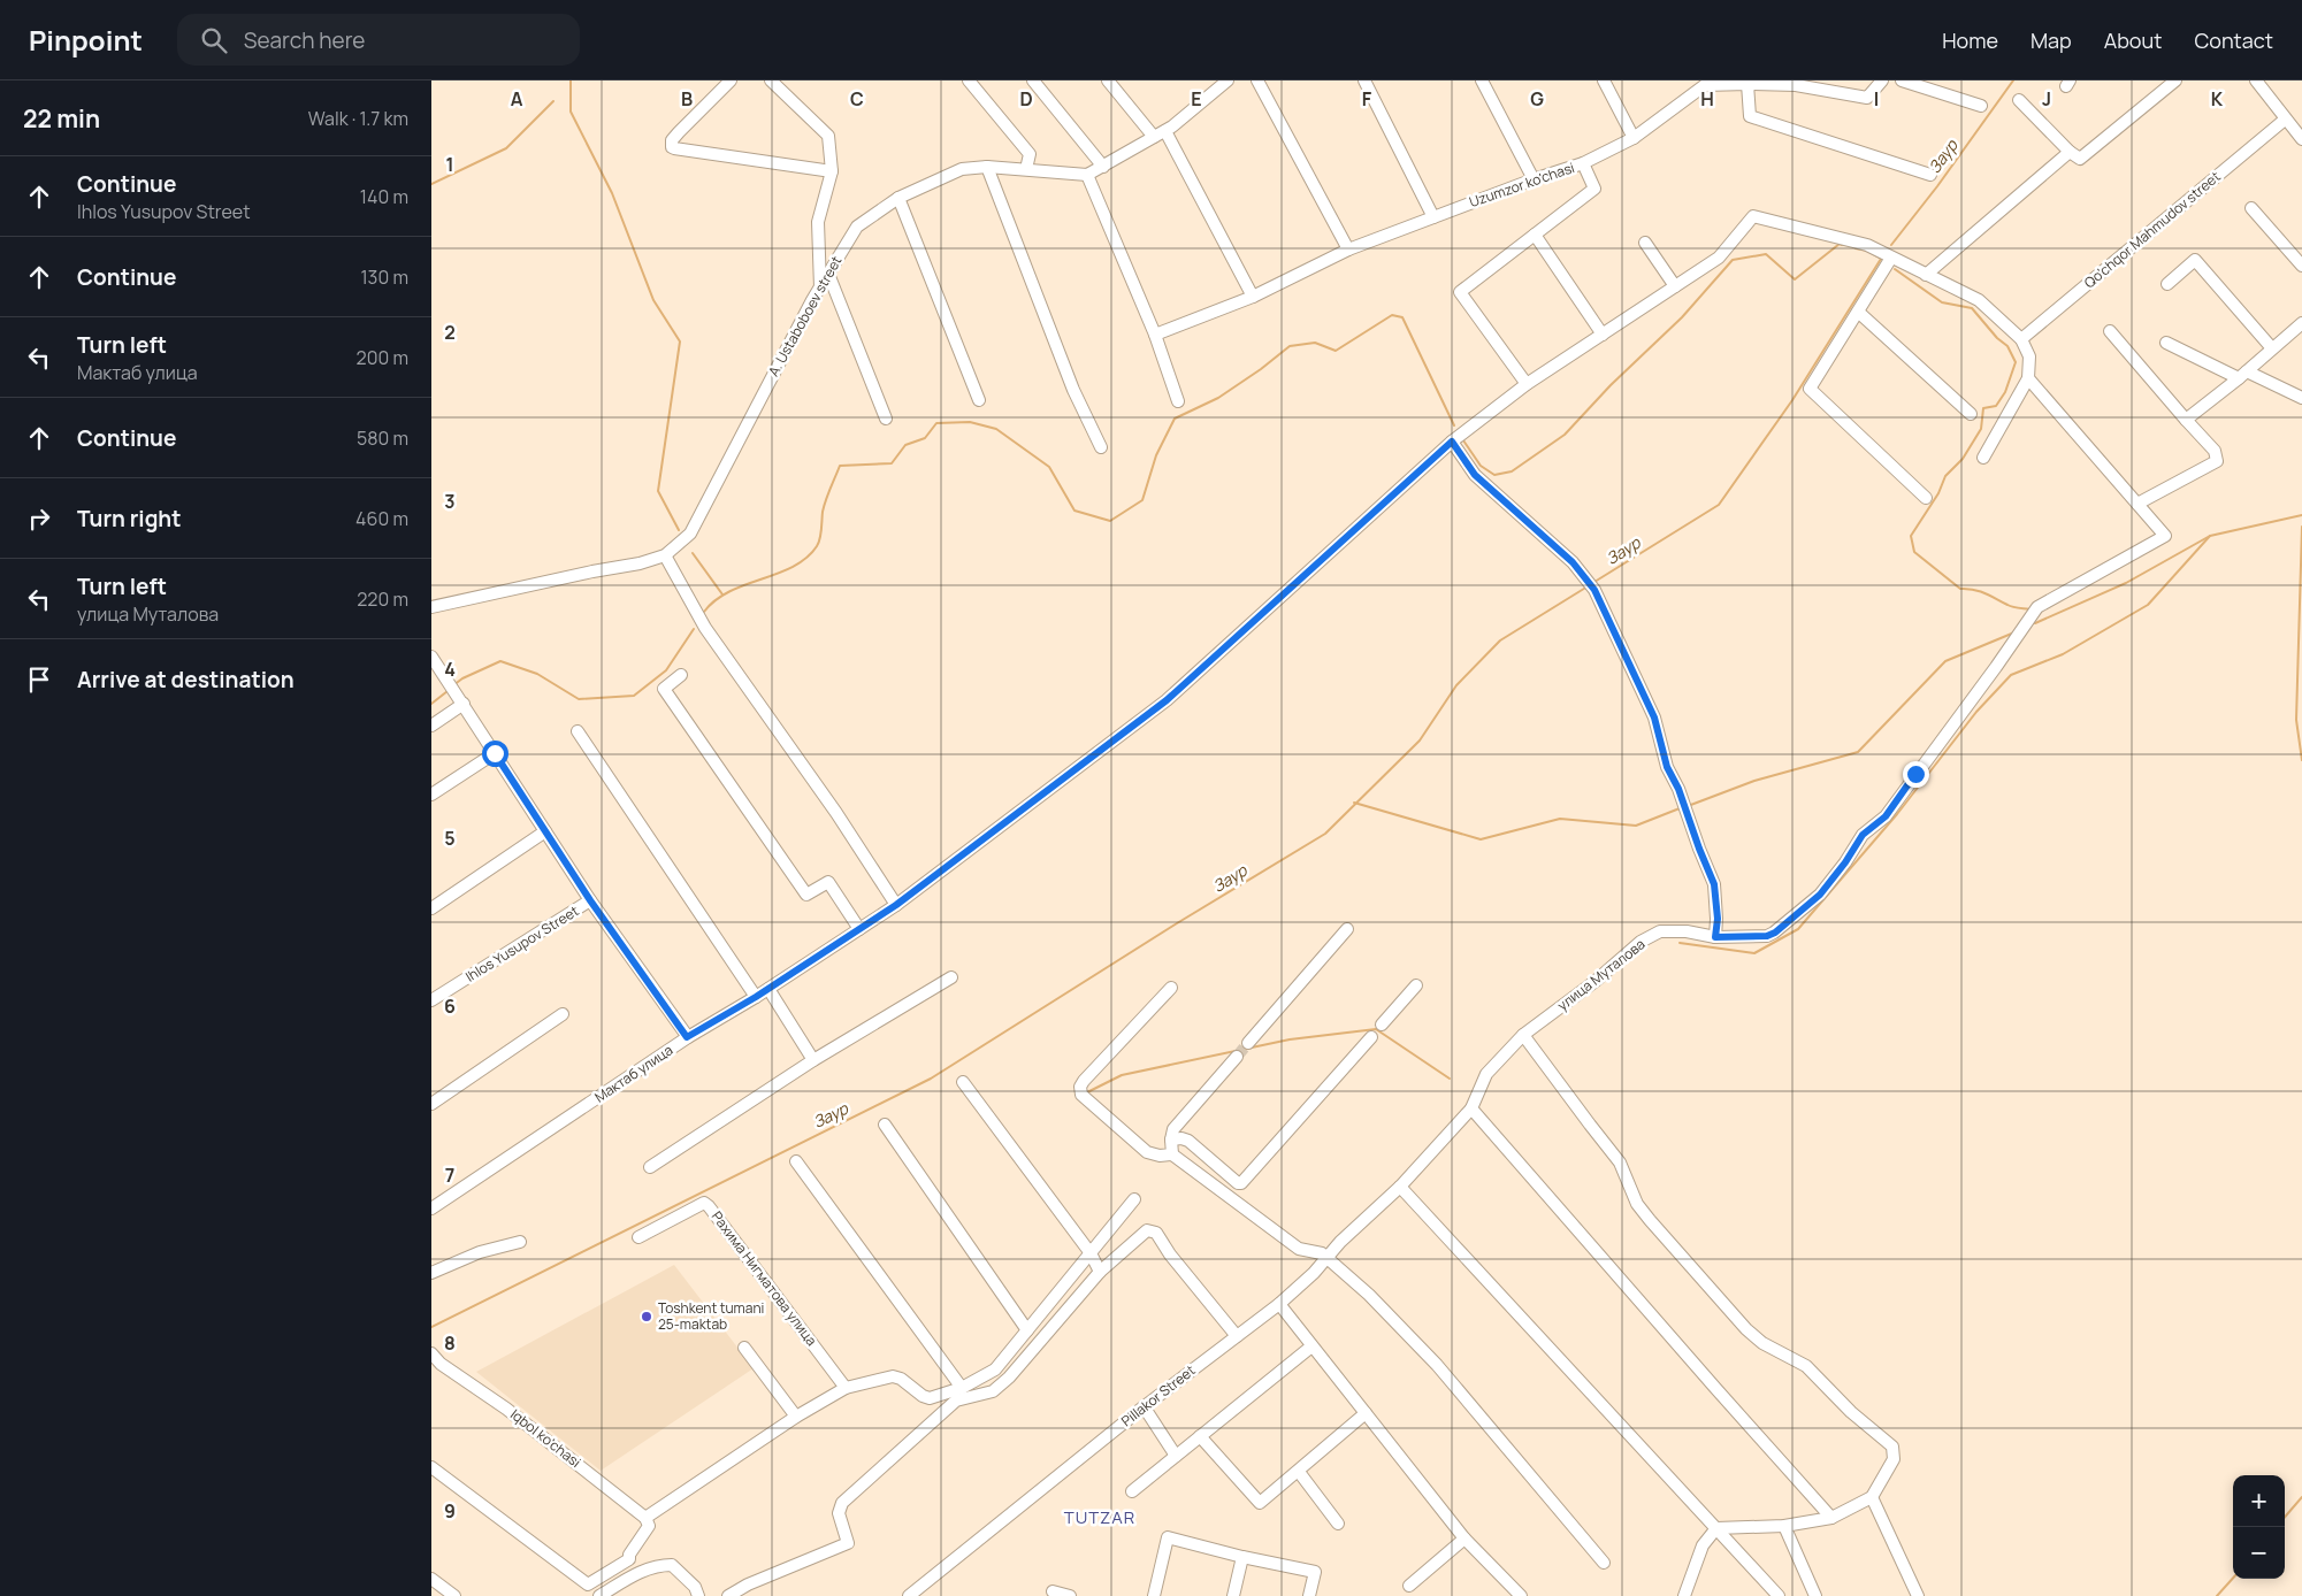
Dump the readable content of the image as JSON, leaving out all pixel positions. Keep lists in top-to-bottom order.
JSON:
{
  "streets": {
    "street": [
      "Uzumzor ko'chasi",
      "Qo'chqor Mahmudov street",
      "A. Ustaboboev street",
      "Ihlos Yusupov Street",
      "улица Муталова",
      "Мактаб улица",
      "Рахима Нигматова улица",
      "Pillakor Street",
      "Iqbol ko'chasi"
    ]
  },
  "crossings": [
    ["улица Муталова", "Pillakor Street"]
  ],
  "districts": ["TUTZAR"],
  "water": ["Заур"],
  "places": ["Toshkent tumani 25-maktab"],
  "page": {
    "header": "Pinpoint",
    "search": "Search here",
    "nav": [
      "Home",
      "Map",
      "About",
      "Contact"
    ],
    "heading": ["22 min", "Walk · 1.7 km"],
    "list": [
      ["Continue", "Ihlos Yusupov Street", "140 m"],
      ["Continue", "130 m"],
      ["Turn left", "Мактаб улица", "200 m"],
      ["Continue", "580 m"],
      ["Turn right", "460 m"],
      ["Turn left", "улица Муталова", "220 m"],
      "Arrive at destination"
    ],
    "map_buttons": ["+", "−"]
  },
  "grid": {
    "columns": [
      "A",
      "B",
      "C",
      "D",
      "E",
      "F",
      "G",
      "H",
      "I",
      "J",
      "K"
    ],
    "rows": [
      "1",
      "2",
      "3",
      "4",
      "5",
      "6",
      "7",
      "8",
      "9"
    ]
  }
}
